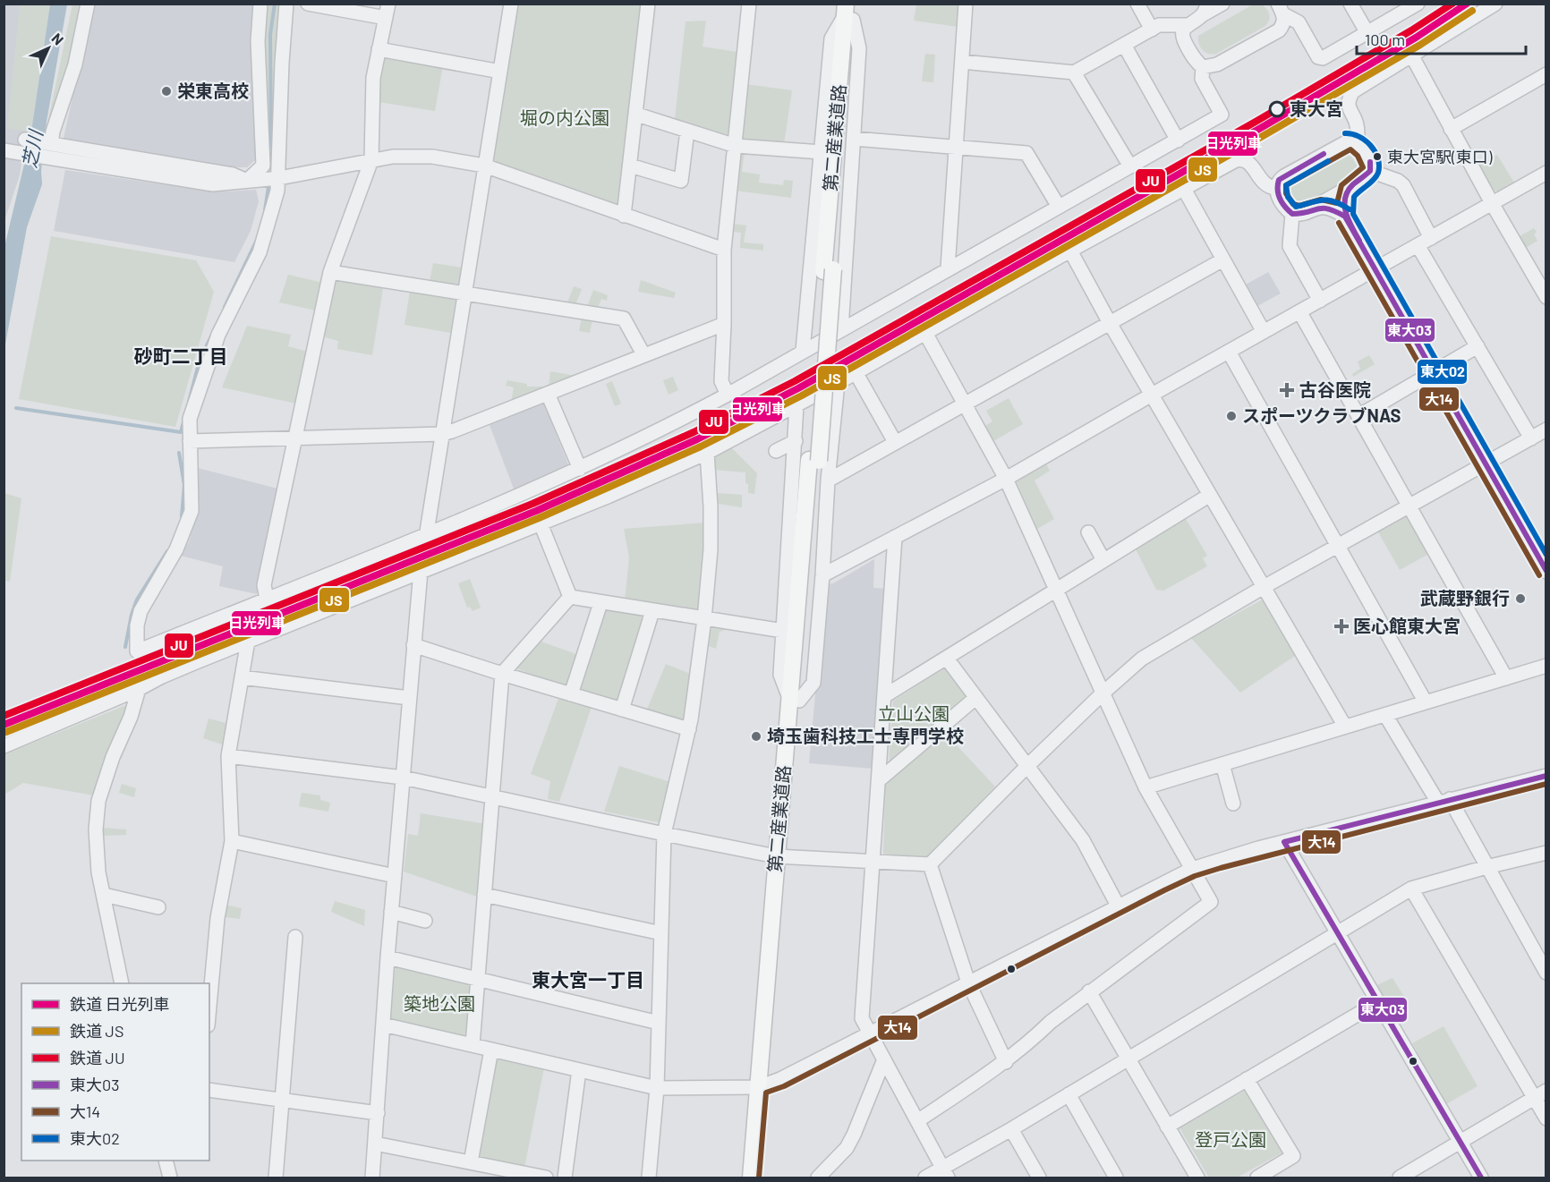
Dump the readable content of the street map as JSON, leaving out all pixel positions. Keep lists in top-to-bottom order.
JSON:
{
  "streets": {
    "main road": ["第二産業道路"]
  },
  "districts": ["砂町二丁目", "東大宮一丁目"],
  "water": ["芝川"],
  "parks": [
    "堀の内公園",
    "立山公園",
    "築地公園",
    "登戸公園"
  ],
  "places": {
    "other": [
      "栄東高校",
      "東大宮",
      "東大宮駅(東口)",
      "スポーツクラブNAS",
      "武蔵野銀行",
      "埼玉歯科技工士専門学校"
    ],
    "health": ["古谷医院", "医心館東大宮"]
  },
  "lines": [
    "rail line 日光列車",
    "rail line JU",
    "rail line JS",
    "transit line 東大02",
    "transit line 大14",
    "transit line 東大03"
  ],
  "legend": [
    "鉄道 日光列車",
    "鉄道 JS",
    "鉄道 JU",
    "東大03",
    "大14",
    "東大02"
  ],
  "scale_bar": "100 m",
  "north": "top right"
}
